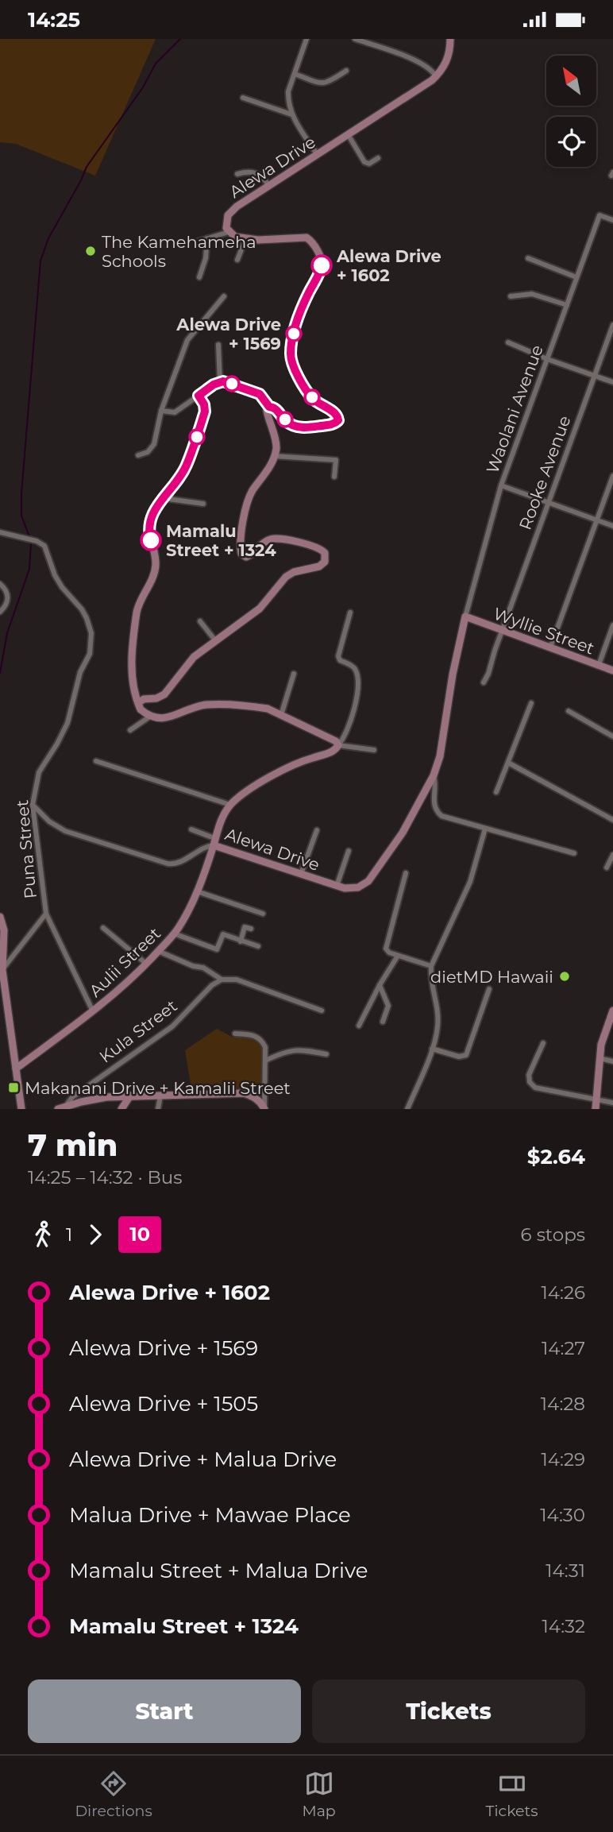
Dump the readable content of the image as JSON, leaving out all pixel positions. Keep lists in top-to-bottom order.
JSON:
{
  "streets": {
    "street": [
      "Alewa Drive",
      "Waolani Avenue",
      "Rooke Avenue",
      "Wyllie Street",
      "Puna Street",
      "Aulii Street",
      "Kula Street"
    ]
  },
  "crossings": [
    ["Alewa Drive", "Waolani Avenue"],
    ["Alewa Drive", "Wyllie Street"],
    ["Alewa Drive", "Aulii Street"],
    ["Waolani Avenue", "Wyllie Street"],
    ["Rooke Avenue", "Wyllie Street"],
    ["Puna Street", "Aulii Street"]
  ],
  "places": {
    "other": [
      "The Kamehameha Schools",
      "Alewa Drive + 1602",
      "Alewa Drive + 1569",
      "Mamalu Street + 1324",
      "dietMD Hawaii"
    ],
    "transit": ["Makanani Drive + Kamalii Street"]
  },
  "lines": ["bus line 10"],
  "north": "top left",
  "page": {
    "status": "14:25",
    "heading": ["7 min", "14:25 – 14:32 · Bus", "$2.64"],
    "legs": ["1", "10", "6 stops"],
    "list": [
      {
        "name": "Alewa Drive + 1602",
        "value": "14:26"
      },
      {
        "name": "Alewa Drive + 1569",
        "value": "14:27"
      },
      {
        "name": "Alewa Drive + 1505",
        "value": "14:28"
      },
      {
        "name": "Alewa Drive + Malua Drive",
        "value": "14:29"
      },
      {
        "name": "Malua Drive + Mawae Place",
        "value": "14:30"
      },
      {
        "name": "Mamalu Street + Malua Drive",
        "value": "14:31"
      },
      {
        "name": "Mamalu Street + 1324",
        "value": "14:32"
      }
    ],
    "buttons": ["Start", "Tickets"],
    "tabs": ["Directions", "Map", "Tickets"]
  }
}
